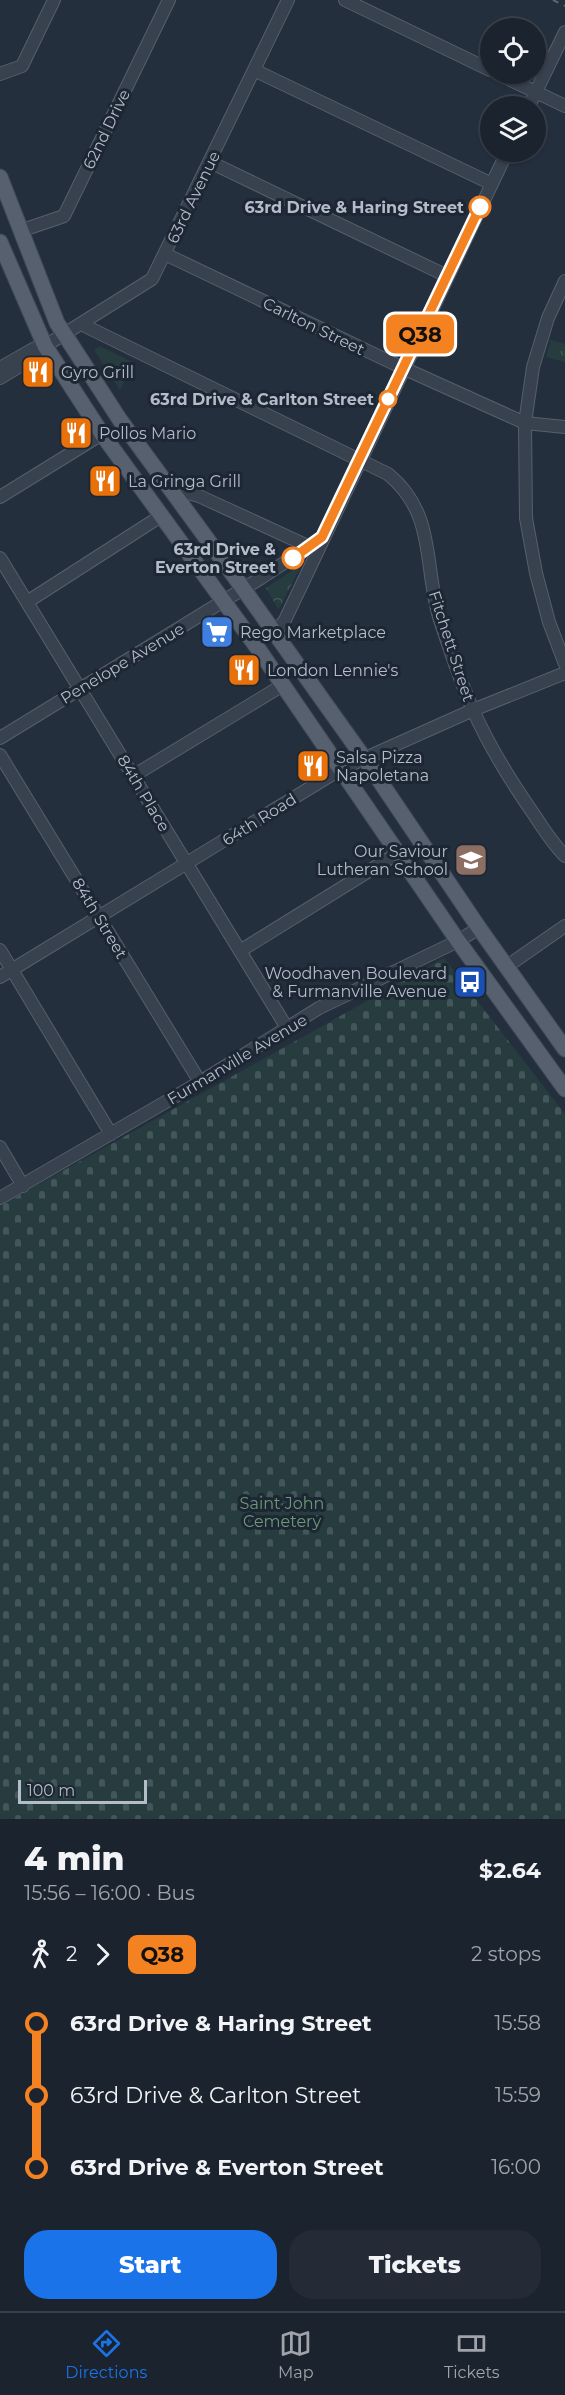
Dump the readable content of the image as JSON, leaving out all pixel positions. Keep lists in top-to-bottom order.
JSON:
{
  "streets": {
    "street": [
      "62nd Drive",
      "63rd Avenue",
      "Carlton Street",
      "Fitchett Street",
      "Penelope Avenue",
      "84th Place",
      "64th Road",
      "84th Street",
      "Furmanville Avenue"
    ]
  },
  "crossings": [
    ["63rd Avenue", "Carlton Street"],
    ["63rd Avenue", "Fitchett Street"],
    ["Fitchett Street", "64th Road"],
    ["Penelope Avenue", "84th Place"],
    ["84th Place", "64th Road"],
    ["84th Place", "Furmanville Avenue"],
    ["64th Road", "84th Street"],
    ["84th Street", "Furmanville Avenue"]
  ],
  "parks": ["Saint John Cemetery"],
  "places": {
    "other": ["63rd Drive & Haring Street", "63rd Drive & Carlton Street", "63rd Drive & Everton Street"],
    "restaurant": [
      "Gyro Grill",
      "Pollos Mario",
      "La Gringa Grill",
      "London Lennie's",
      "Salsa Pizza Napoletana"
    ],
    "supermarket": ["Rego Marketplace"],
    "school or university": ["Our Saviour Lutheran School"],
    "bus stop": ["Woodhaven Boulevard & Furmanville Avenue"]
  },
  "lines": ["bus line Q38"],
  "scale_bar": "100 m",
  "page": {
    "on_map": "Q38",
    "scale": "100 m",
    "heading": ["4 min", "15:56 – 16:00 · Bus", "$2.64"],
    "legs": ["2", "Q38", "2 stops"],
    "list": [
      {
        "name": "63rd Drive & Haring Street",
        "value": "15:58"
      },
      {
        "name": "63rd Drive & Carlton Street",
        "value": "15:59"
      },
      {
        "name": "63rd Drive & Everton Street",
        "value": "16:00"
      }
    ],
    "buttons": ["Start", "Tickets"],
    "tabs": ["Directions", "Map", "Tickets"]
  }
}
